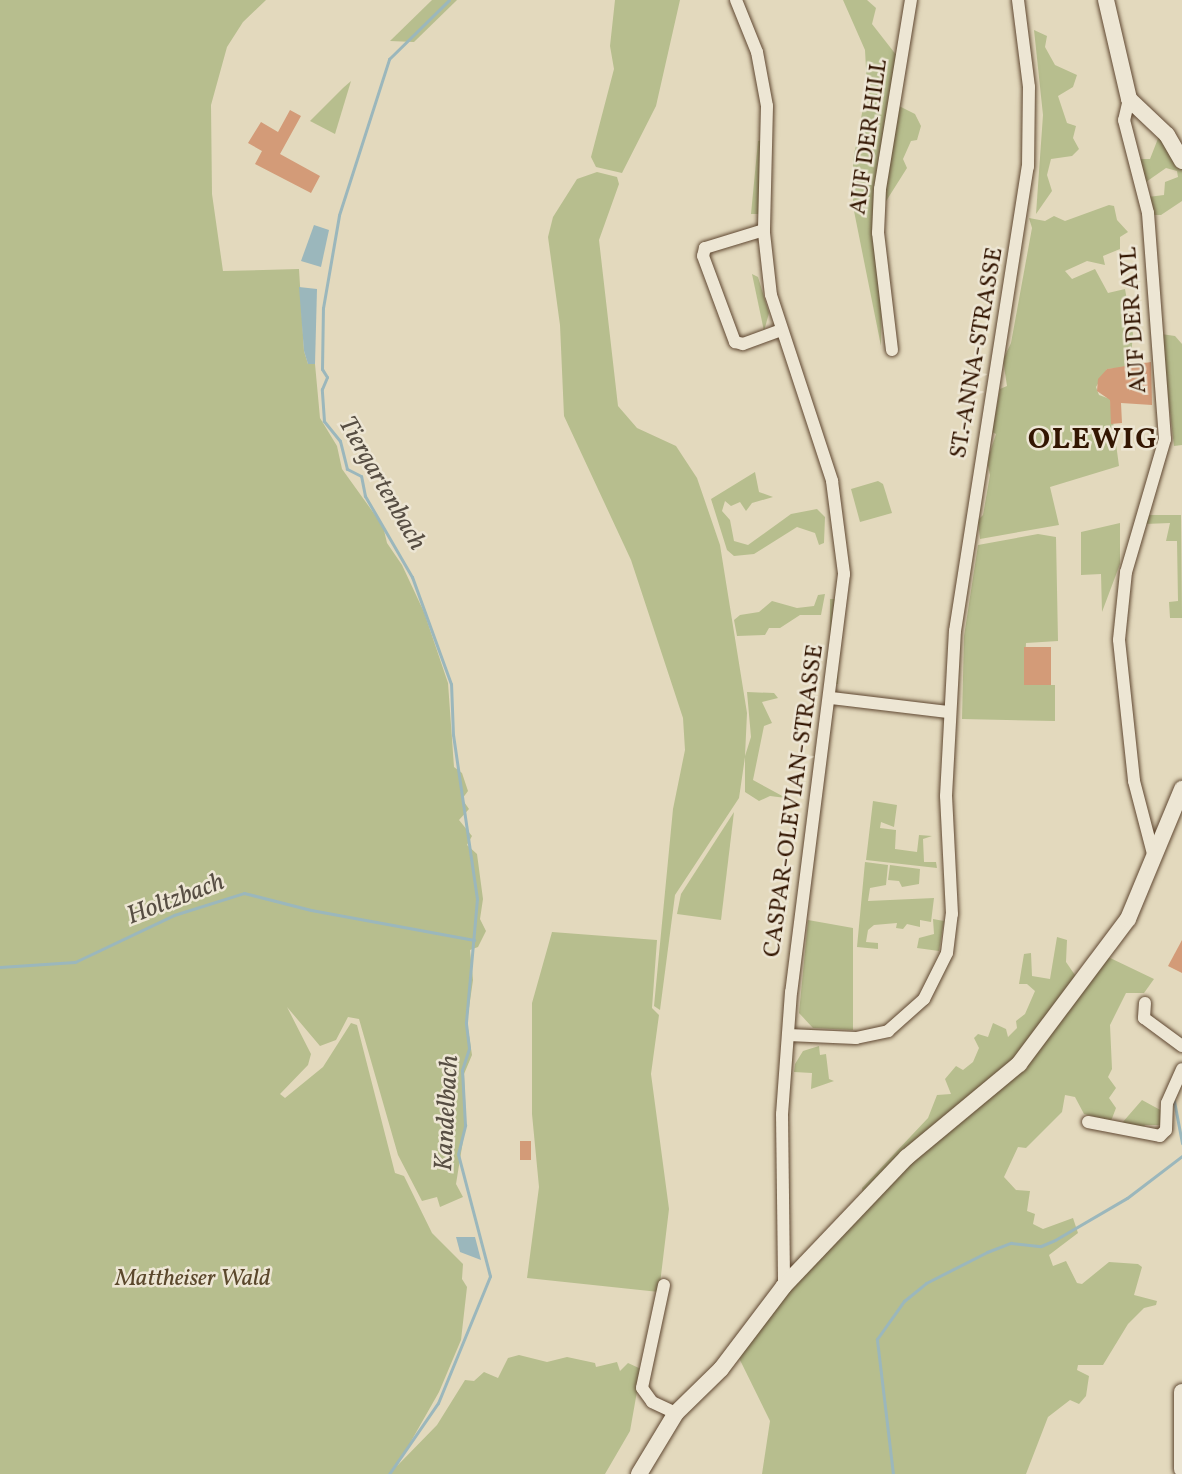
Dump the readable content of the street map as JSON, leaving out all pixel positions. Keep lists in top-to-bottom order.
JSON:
{
  "streets": {
    "street": [
      "AUF DER HILL",
      "AUF DER AYL",
      "ST.-ANNA-STRASSE",
      "CASPAR-OLEVIAN-STRASSE"
    ]
  },
  "crossings": [
    ["ST.-ANNA-STRASSE", "CASPAR-OLEVIAN-STRASSE"]
  ],
  "districts": ["OLEWIG"],
  "water": ["Tiergartenbach", "Holtzbach", "Kandelbach"],
  "parks": ["Mattheiser Wald"]
}
